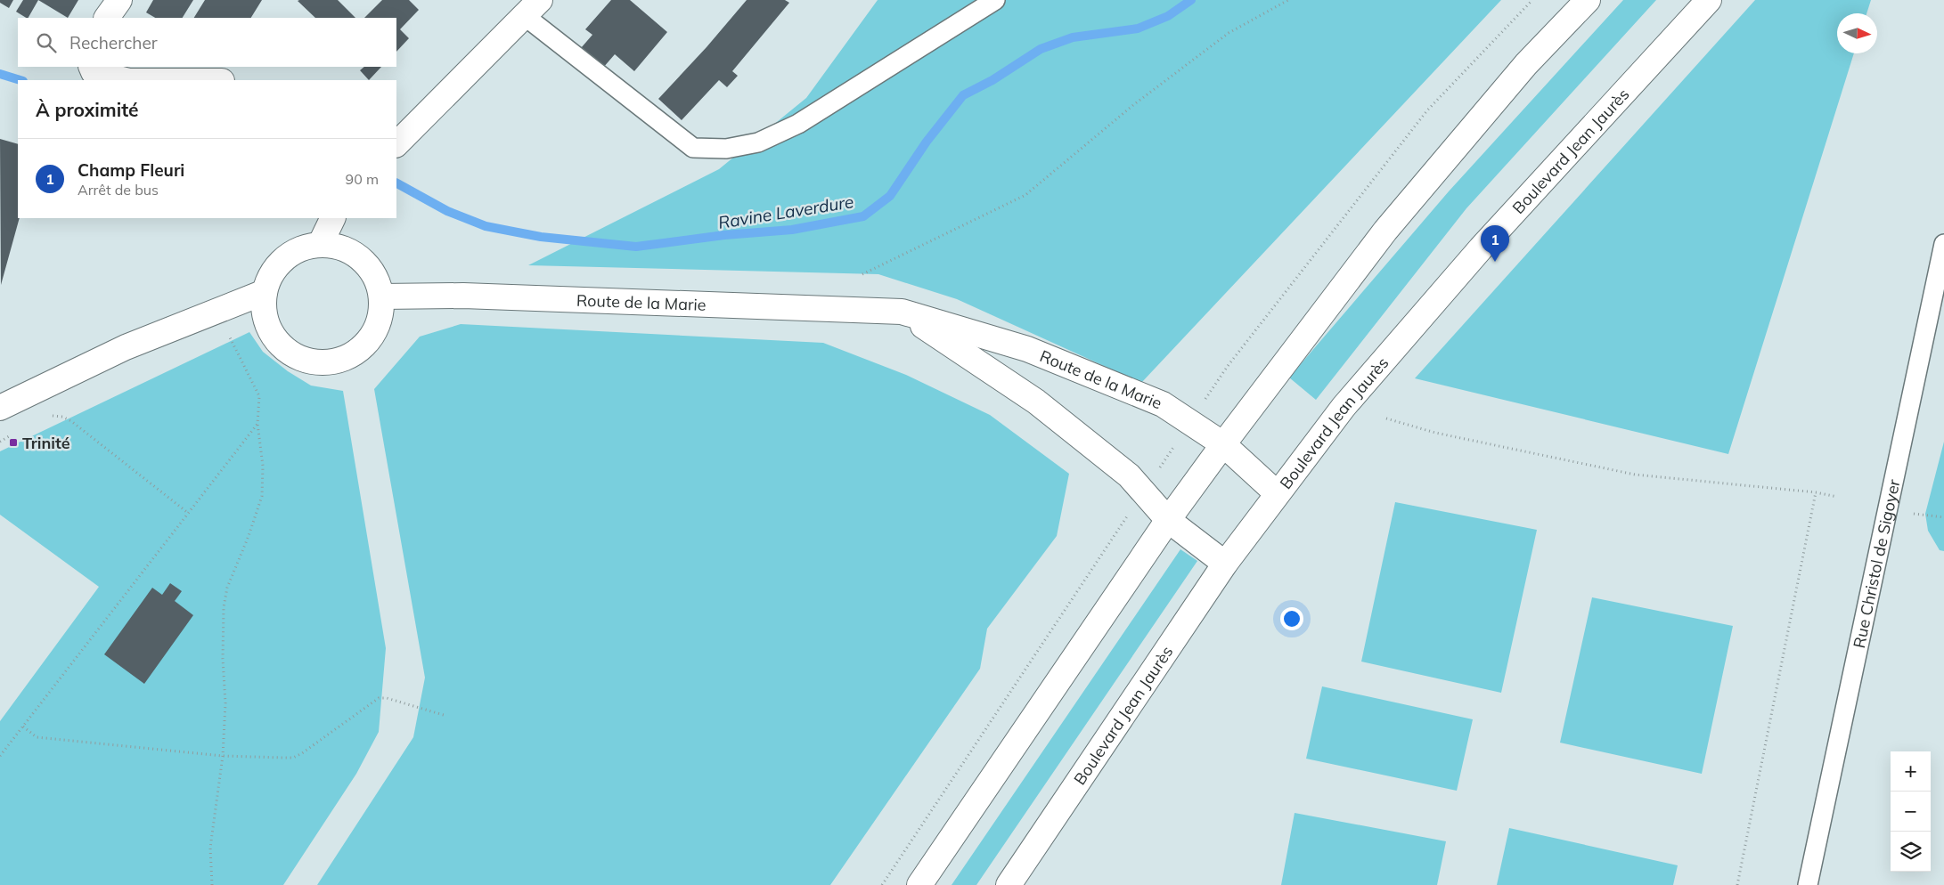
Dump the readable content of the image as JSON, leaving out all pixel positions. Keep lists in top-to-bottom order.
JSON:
{
  "streets": {
    "street": ["Boulevard Jean Jaurès", "Route de la Marie"],
    "lane": ["Rue Christol de Sigoyer"]
  },
  "crossings": [
    ["Boulevard Jean Jaurès", "Route de la Marie"]
  ],
  "water": ["Ravine Laverdure"],
  "places": {
    "transit": ["Trinité"]
  },
  "north": "right",
  "page": {
    "search": "Rechercher",
    "heading": "À proximité",
    "list": [
      {
        "mark": "1",
        "name": "Champ Fleuri",
        "note": "Arrêt de bus",
        "value": "90 m"
      }
    ],
    "pins": "1",
    "map_buttons": ["+", "−"]
  }
}
